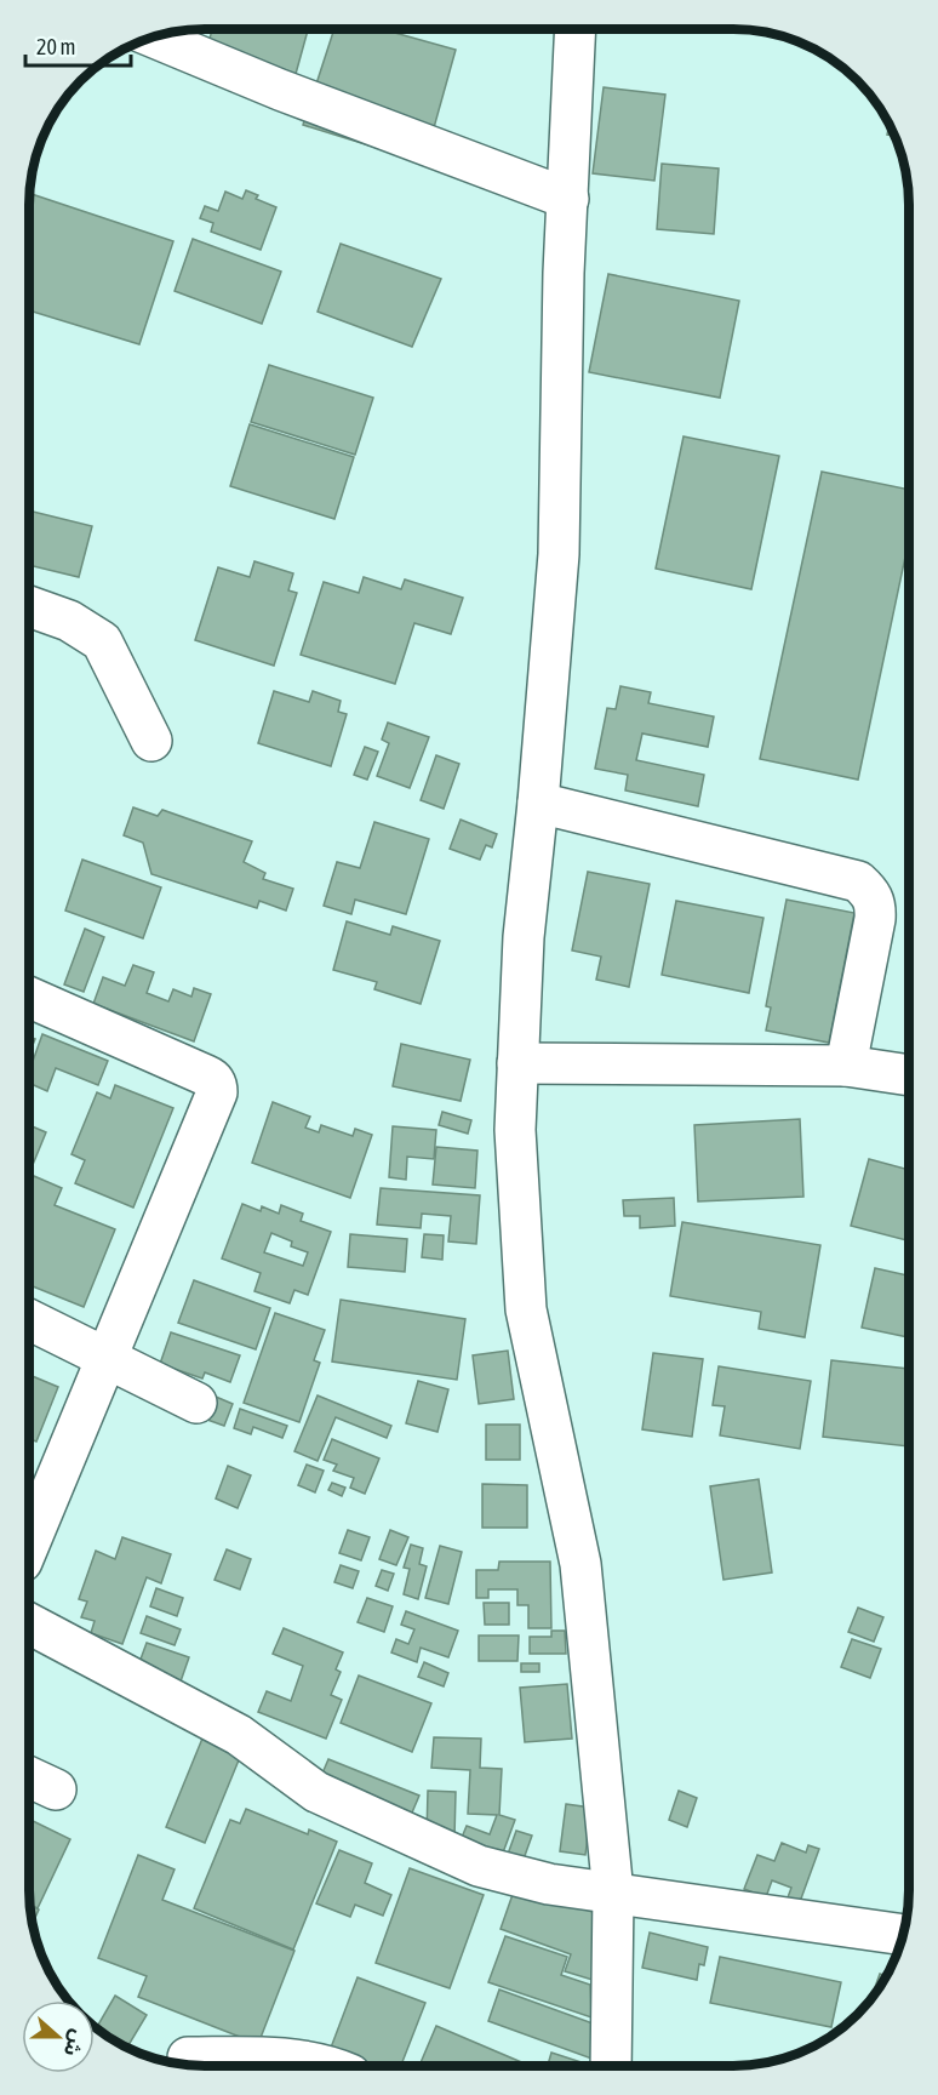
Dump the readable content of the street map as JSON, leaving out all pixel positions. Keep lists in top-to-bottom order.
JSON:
{
  "scale_bar": "20 m",
  "north": "right"
}
